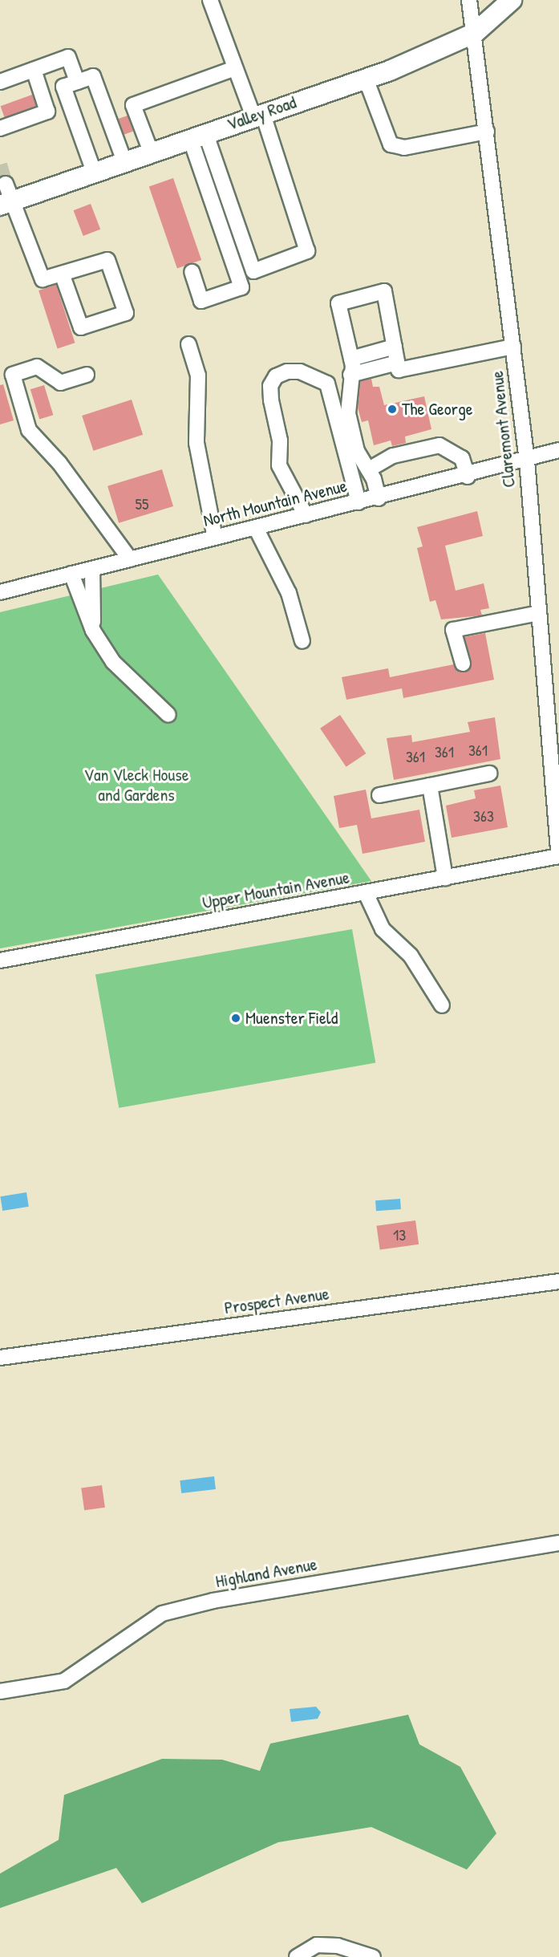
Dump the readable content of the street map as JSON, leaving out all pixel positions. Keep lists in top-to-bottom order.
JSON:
{
  "streets": {
    "main road": ["Valley Road"],
    "street": [
      "Claremont Avenue",
      "North Mountain Avenue",
      "Upper Mountain Avenue",
      "Prospect Avenue",
      "Highland Avenue"
    ]
  },
  "crossings": [
    ["Valley Road", "Claremont Avenue"],
    ["Claremont Avenue", "North Mountain Avenue"],
    ["Claremont Avenue", "Upper Mountain Avenue"]
  ],
  "parks": ["Van Vleck House and Gardens"],
  "places": ["The George", "Muenster Field"],
  "house_numbers": [
    "55",
    "361",
    "361",
    "361",
    "363",
    "13"
  ]
}
